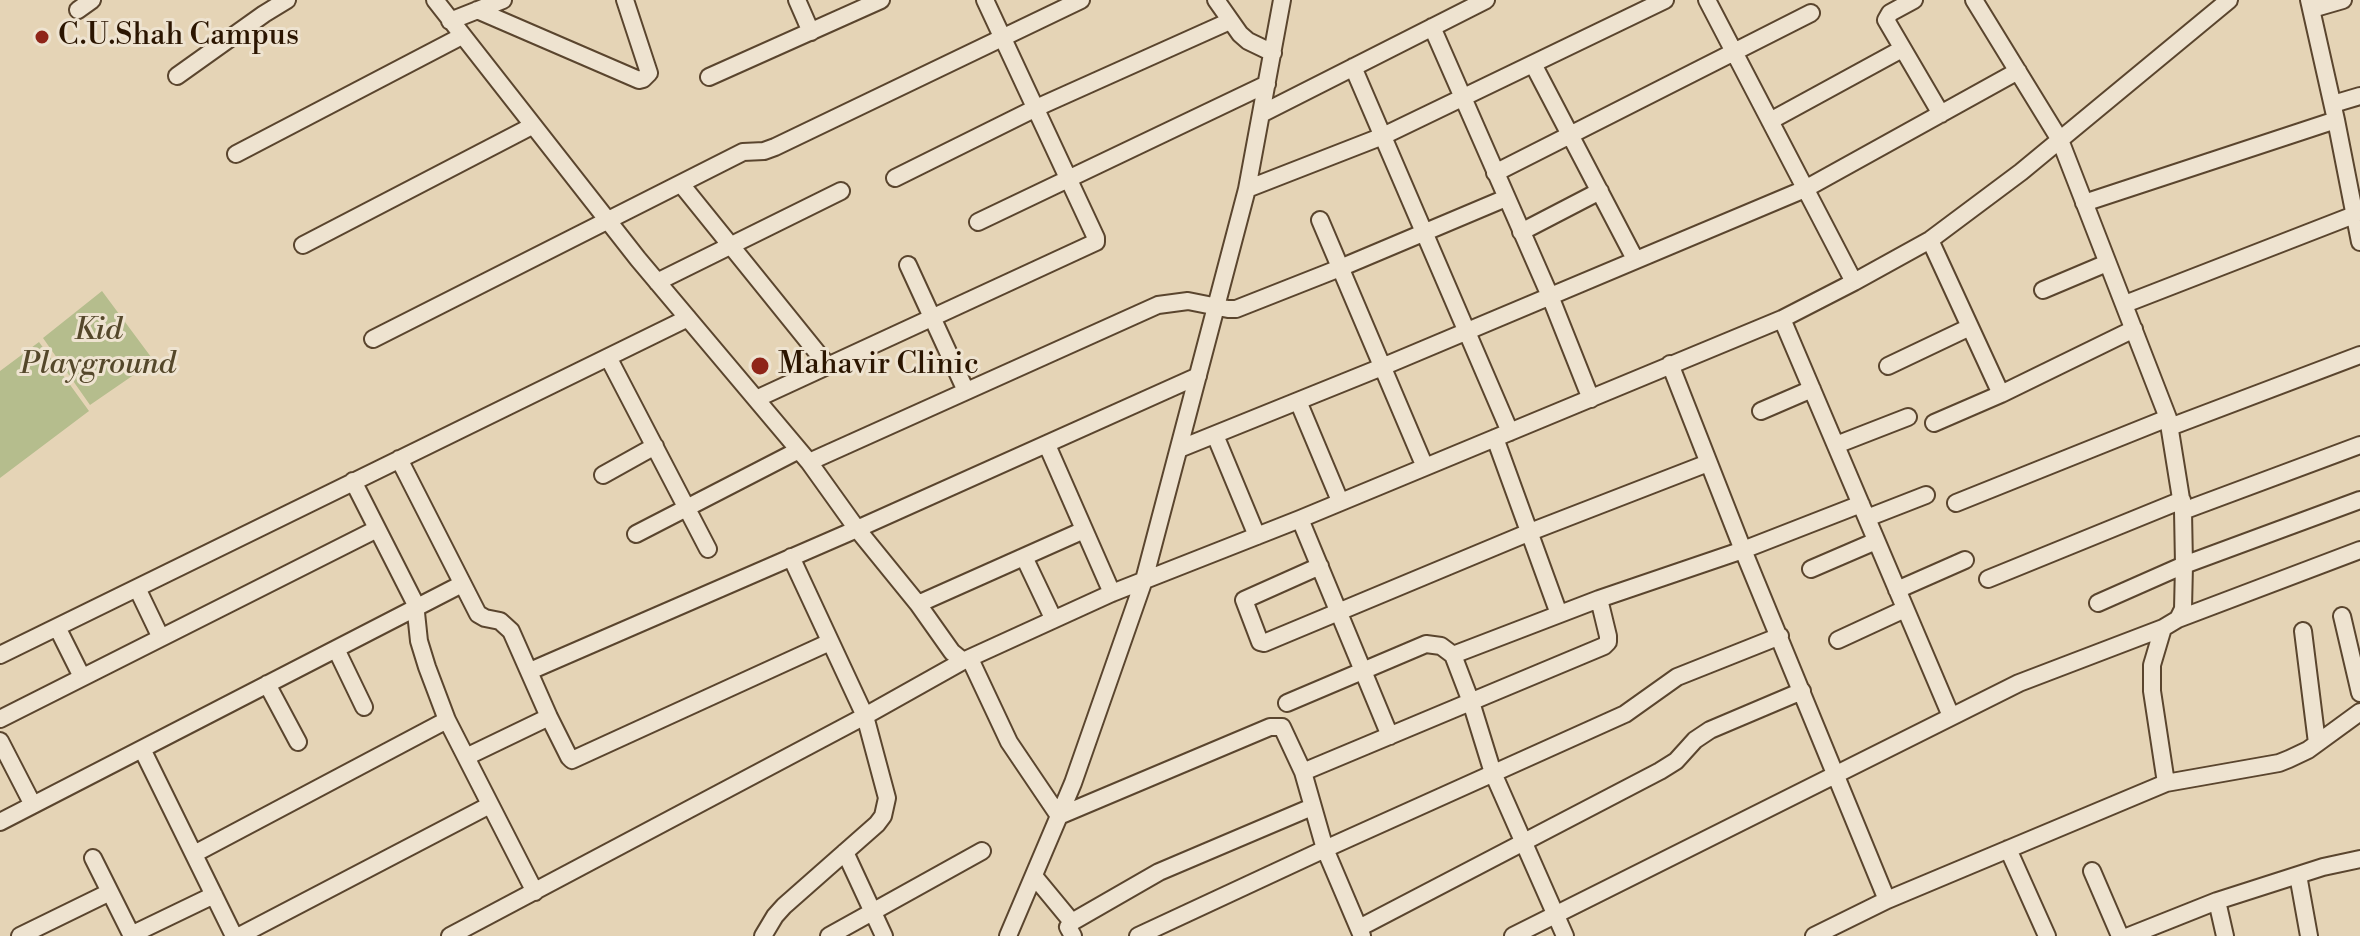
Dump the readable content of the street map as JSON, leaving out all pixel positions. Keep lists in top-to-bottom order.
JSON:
{
  "parks": ["Kid Playground"],
  "places": ["C.U.Shah Campus", "Mahavir Clinic"]
}
